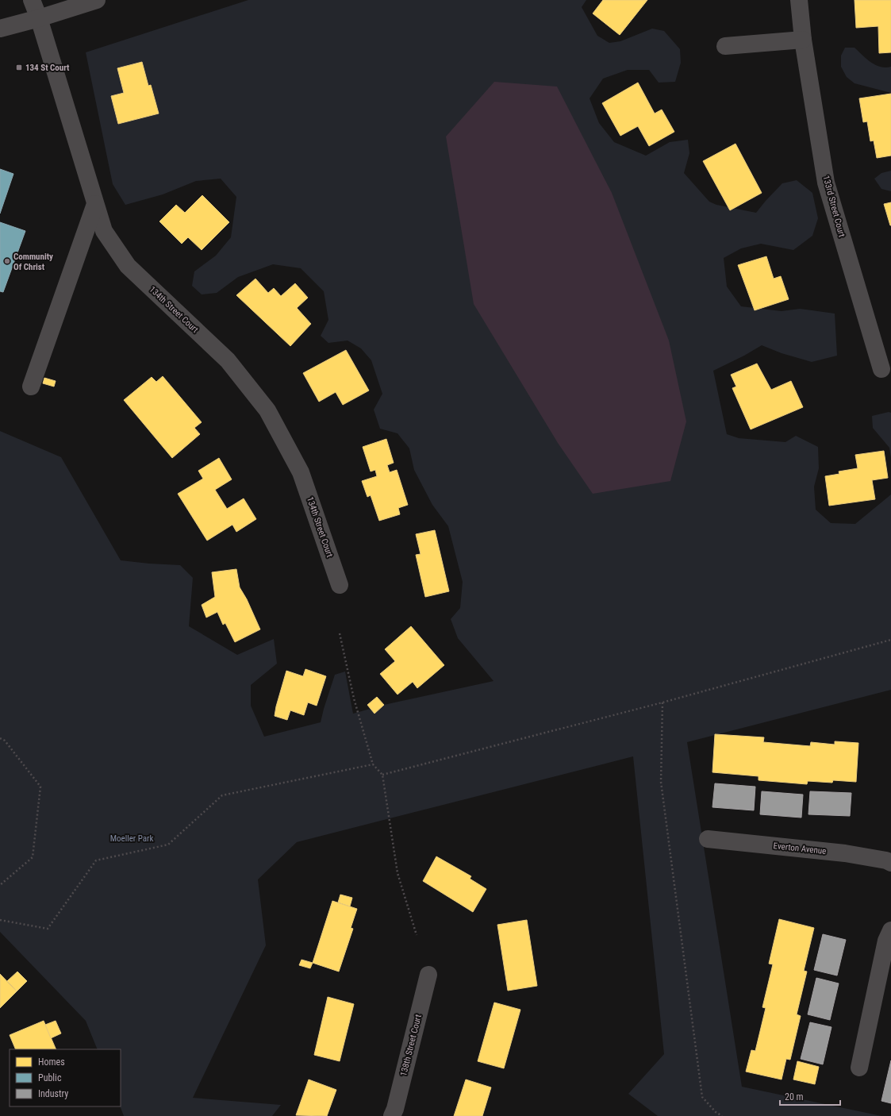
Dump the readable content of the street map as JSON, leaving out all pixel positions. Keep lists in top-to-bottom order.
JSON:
{
  "streets": {
    "street": [
      "133rd Street Court",
      "134th Street Court",
      "Everton Avenue",
      "138th Street Court"
    ]
  },
  "parks": ["Moeller Park"],
  "places": {
    "transit": ["134 St Court"],
    "other": ["Community Of Christ"]
  },
  "legend": ["Homes", "Public", "Industry"],
  "scale_bar": "20 m"
}
